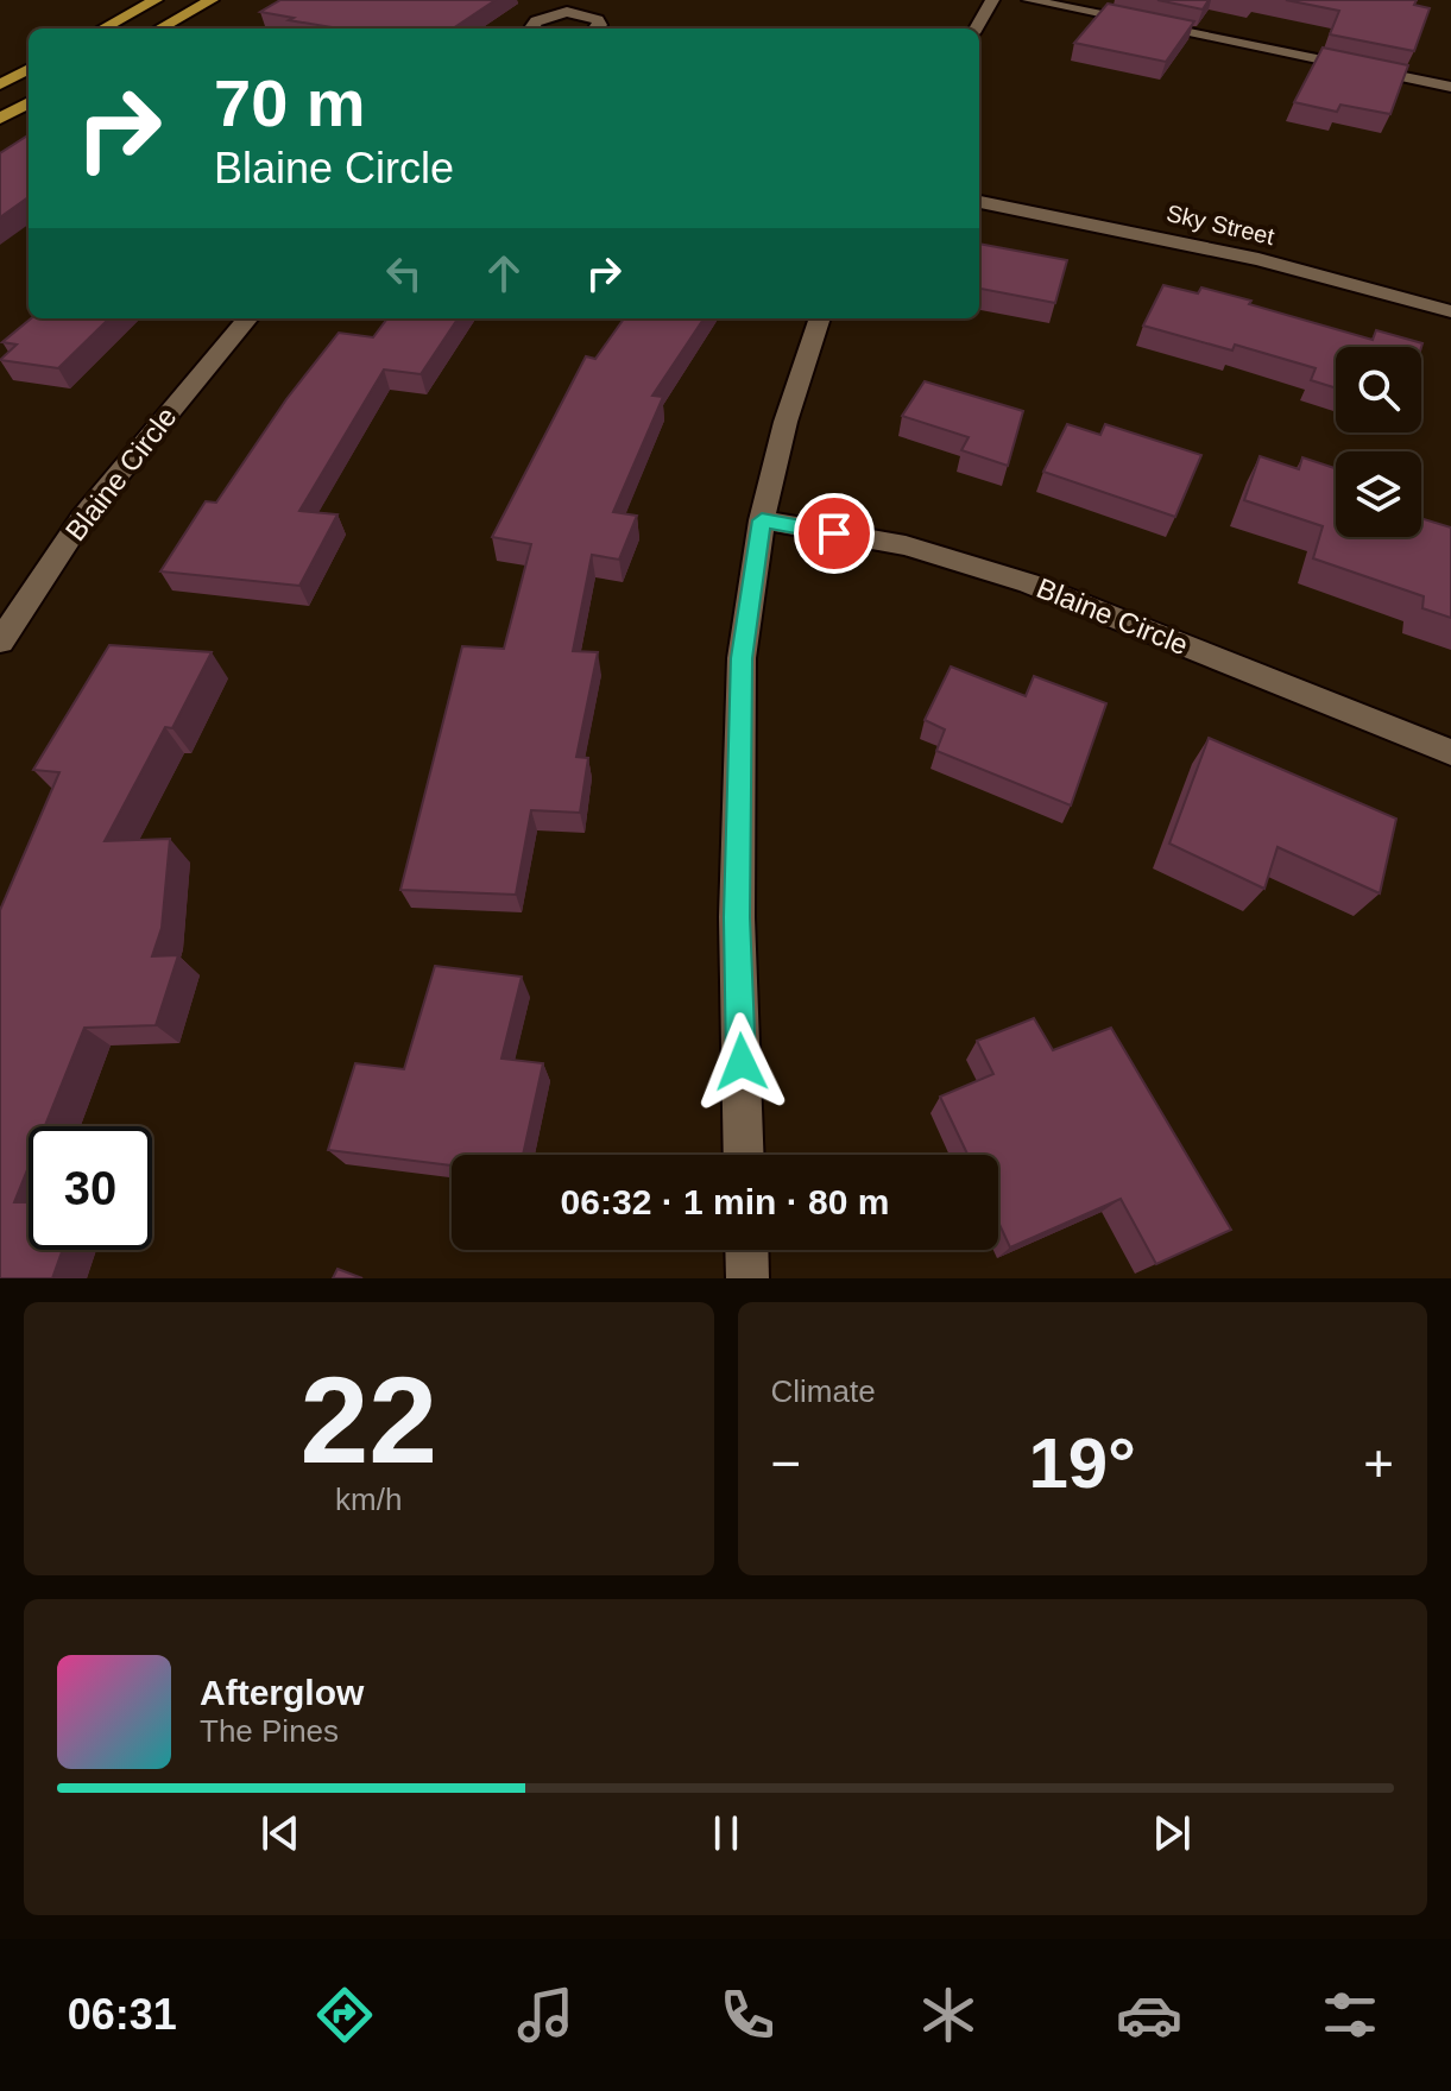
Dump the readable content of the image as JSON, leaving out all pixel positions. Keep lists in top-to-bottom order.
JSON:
{
  "streets": {
    "street": ["Sky Street", "Blaine Circle"]
  },
  "page": {
    "turn": ["70 m", "Blaine Circle"],
    "limit": "30",
    "trip": "06:32 · 1 min · 80 m",
    "tile": [
      ["22", "km/h"],
      "Climate"
    ],
    "heat": ["−", "19°", "+"],
    "song": ["Afterglow", "The Pines"],
    "tabs": "06:31"
  }
}
